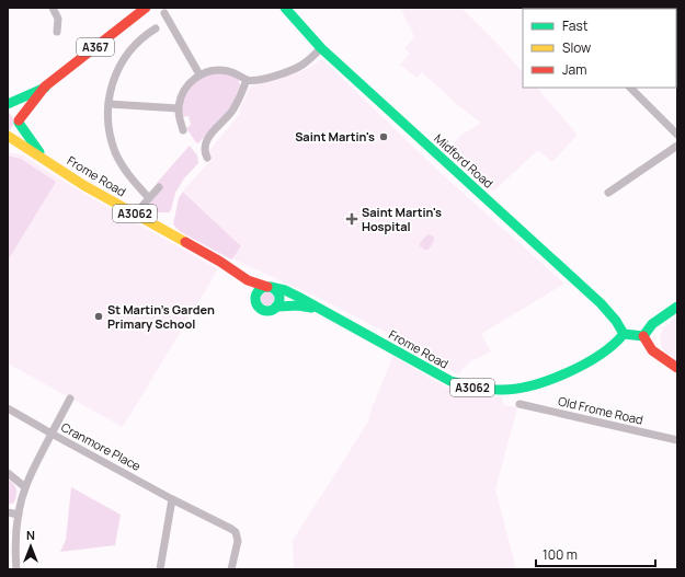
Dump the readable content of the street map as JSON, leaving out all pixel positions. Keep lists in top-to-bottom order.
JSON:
{
  "streets": {
    "main road": [
      "A367",
      "Midford Road",
      "Frome Road",
      "A3062"
    ],
    "street": ["Old Frome Road", "Cranmore Place"]
  },
  "crossings": [
    ["A367", "Frome Road"],
    ["Midford Road", "Frome Road"]
  ],
  "places": {
    "other": ["Saint Martin's", "St Martin's Garden Primary School"],
    "health": ["Saint Martin's Hospital"]
  },
  "legend": ["Fast", "Slow", "Jam"],
  "scale_bar": "100 m",
  "north": "top"
}
